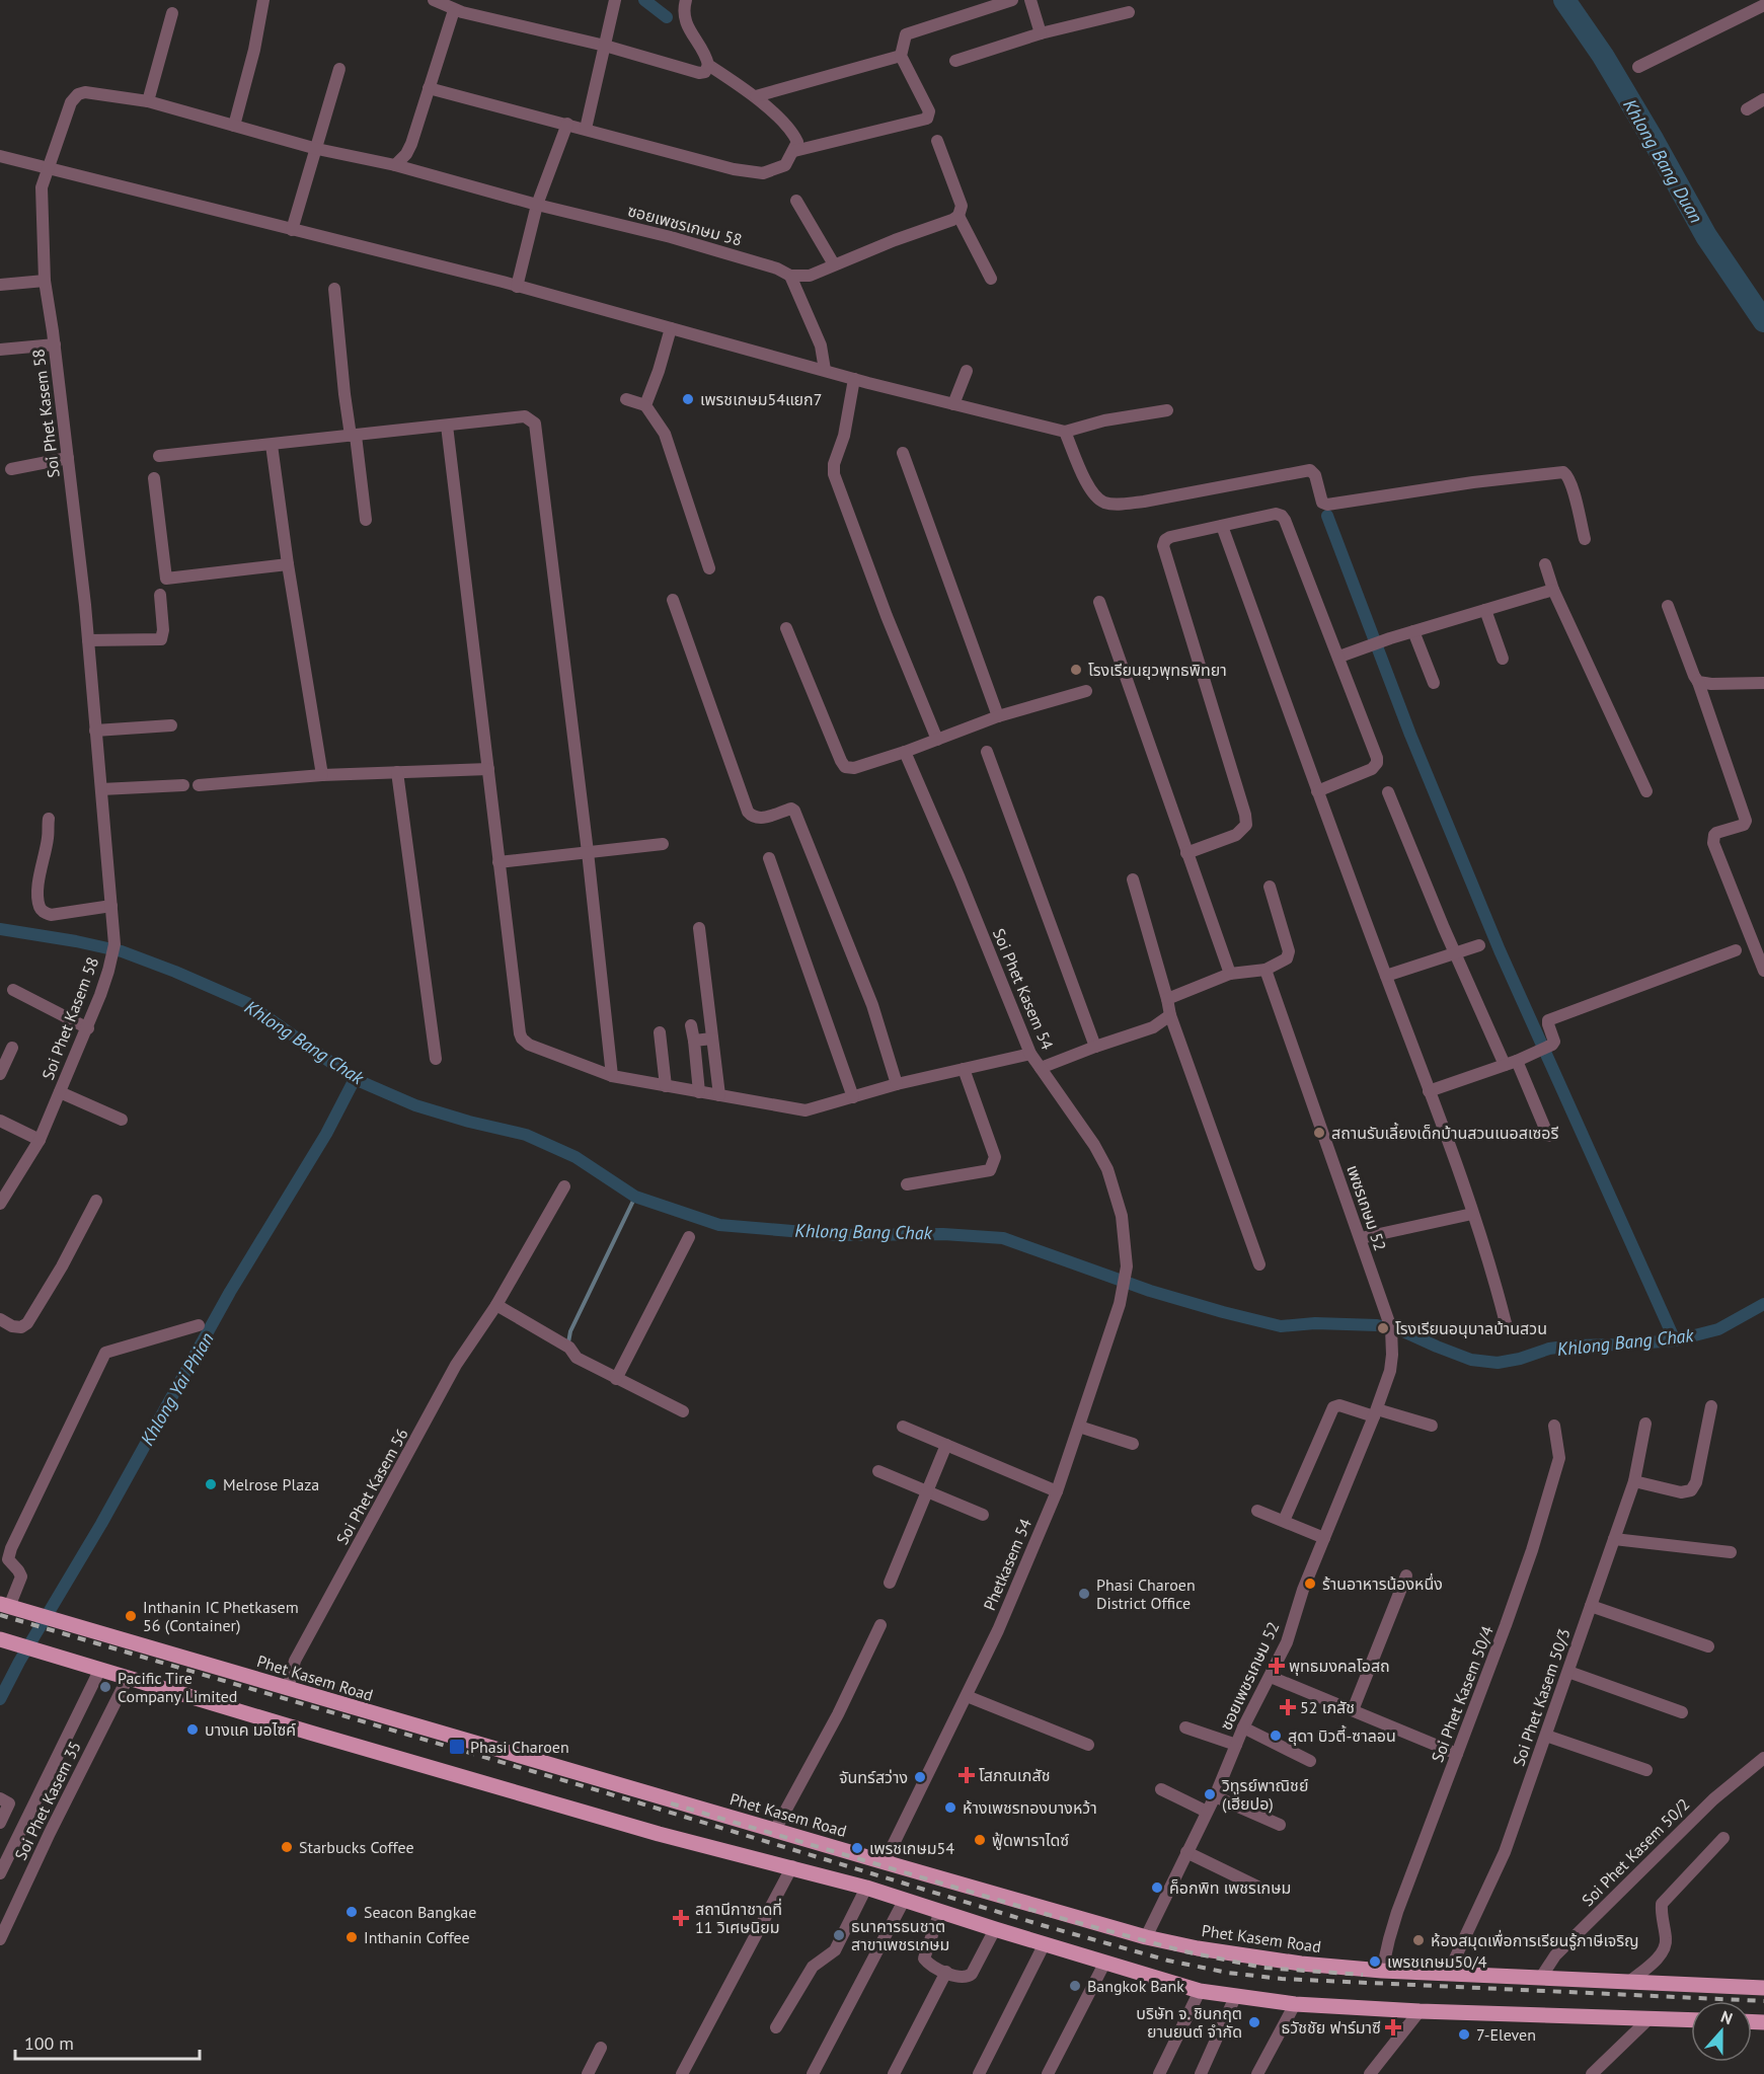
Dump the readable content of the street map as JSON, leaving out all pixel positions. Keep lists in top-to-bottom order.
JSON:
{
  "streets": {
    "main road": ["Phet Kasem Road"],
    "street": [
      "ซอยเพชรเกษม 58",
      "Soi Phet Kasem 58",
      "Soi Phet Kasem 54",
      "เพชรเกษม 52",
      "Soi Phet Kasem 56",
      "Phetkasem 54",
      "ซอยเพชรเกษม 52",
      "Soi Phet Kasem 50/4",
      "Soi Phet Kasem 50/3",
      "Soi Phet Kasem 35",
      "Soi Phet Kasem 50/2"
    ]
  },
  "crossings": [
    ["ซอยเพชรเกษม 58", "Soi Phet Kasem 58"],
    ["Soi Phet Kasem 54", "Phetkasem 54"],
    ["เพชรเกษม 52", "ซอยเพชรเกษม 52"],
    ["Soi Phet Kasem 56", "Phet Kasem Road"],
    ["Phetkasem 54", "Phet Kasem Road"],
    ["ซอยเพชรเกษม 52", "Phet Kasem Road"],
    ["Phet Kasem Road", "Soi Phet Kasem 50/4"],
    ["Phet Kasem Road", "Soi Phet Kasem 50/3"],
    ["Phet Kasem Road", "Soi Phet Kasem 50/2"]
  ],
  "water": ["Khlong Bang Duan", "Khlong Bang Chak", "Khlong Yai Phian"],
  "places": {
    "other": [
      "เพรชเกษม54แยก7",
      "โรงเรียนยุวพุทธพิทยา",
      "สถานรับเลี้ยงเด็กบ้านสวนเนอสเซอรี",
      "โรงเรียนอนุบาลบ้านสวน",
      "Melrose Plaza",
      "ร้านอาหารน้องหนึ่ง",
      "Phasi Charoen District Office",
      "Inthanin IC Phetkasem 56 (Container)",
      "Pacific Tire Company Limited",
      "บางแค มอไซค์",
      "สุดา บิวตี้-ซาลอน",
      "จันทร์สว่าง",
      "วิทูรย์พาณิชย์ (เฮียปอ)",
      "ห้างเพชรทองบางหว้า",
      "ฟู้ดพาราไดซ์",
      "Starbucks Coffee",
      "เพรชเกษม54",
      "ค็อกพิท เพชรเกษม",
      "Seacon Bangkae",
      "ธนาคารธนชาต สาขาเพชรเกษม",
      "Inthanin Coffee",
      "ห้องสมุดเพื่อการเรียนรู้ภาษีเจริญ",
      "เพรชเกษม50/4",
      "Bangkok Bank",
      "บริษัท จ. ชินกฤต ยานยนต์ จำกัด",
      "7-Eleven"
    ],
    "health": [
      "พุทธมงคลโอสถ",
      "52 เภสัช",
      "โสภณเภสัช",
      "สถานีกาชาดที่ 11 วิเศษนิยม",
      "ธวัชชัย ฟาร์มาซี"
    ],
    "transit": ["Phasi Charoen"]
  },
  "scale_bar": "100 m",
  "north": "top"
}
